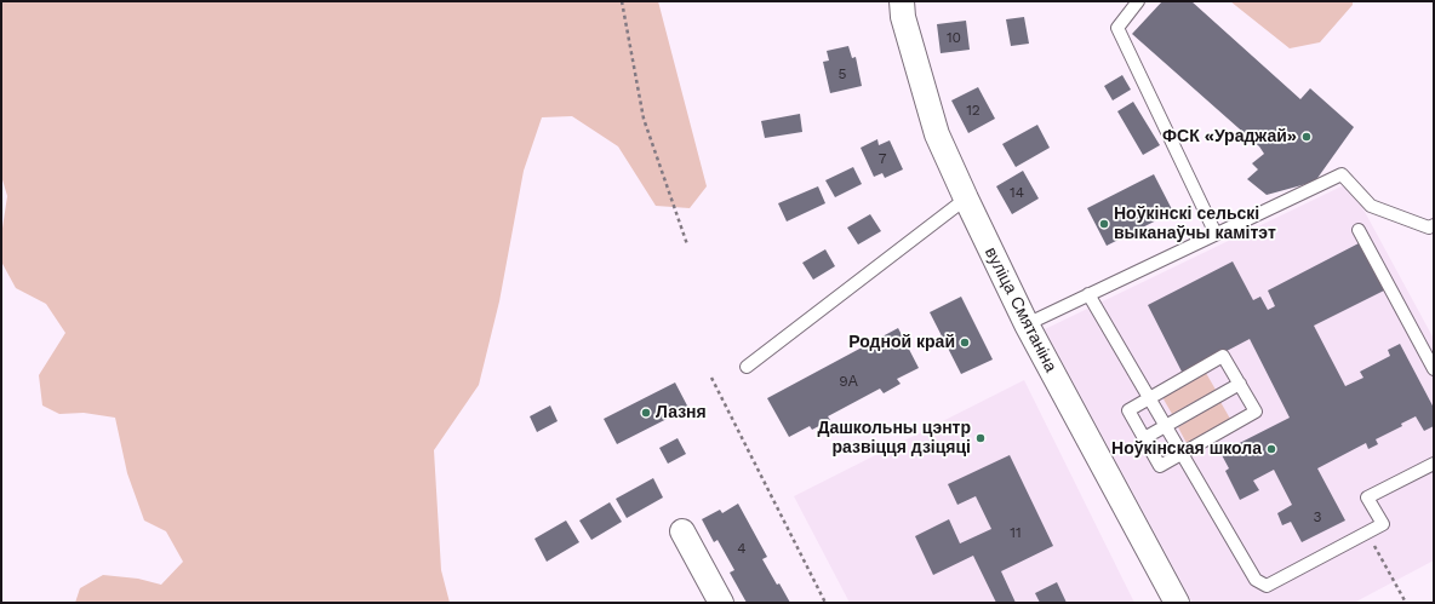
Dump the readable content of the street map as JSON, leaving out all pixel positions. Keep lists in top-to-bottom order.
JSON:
{
  "streets": {
    "street": ["вуліца Смятаніна"]
  },
  "places": [
    "ФСК «Ураджай»",
    "Ноўкінскі сельскі выканаўчы камітэт",
    "Родной край",
    "Лазня",
    "Дашкольны цэнтр развіцця дзіцяці",
    "Ноўкінская школа"
  ],
  "house_numbers": [
    "10",
    "5",
    "12",
    "7",
    "14",
    "9А",
    "3",
    "11",
    "4"
  ]
}
